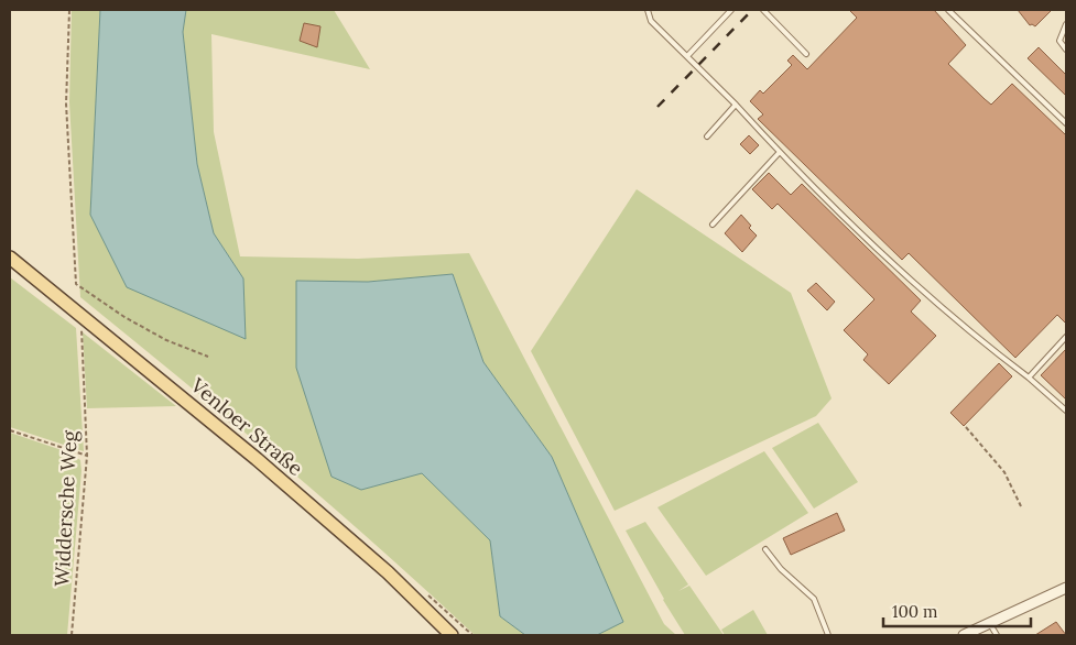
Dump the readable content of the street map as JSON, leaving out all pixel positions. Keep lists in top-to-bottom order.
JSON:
{
  "streets": {
    "main road": ["Venloer Straße"],
    "path": ["Widdersche Weg"]
  },
  "crossings": [
    ["Venloer Straße", "Widdersche Weg"]
  ],
  "scale_bar": "100 m"
}
